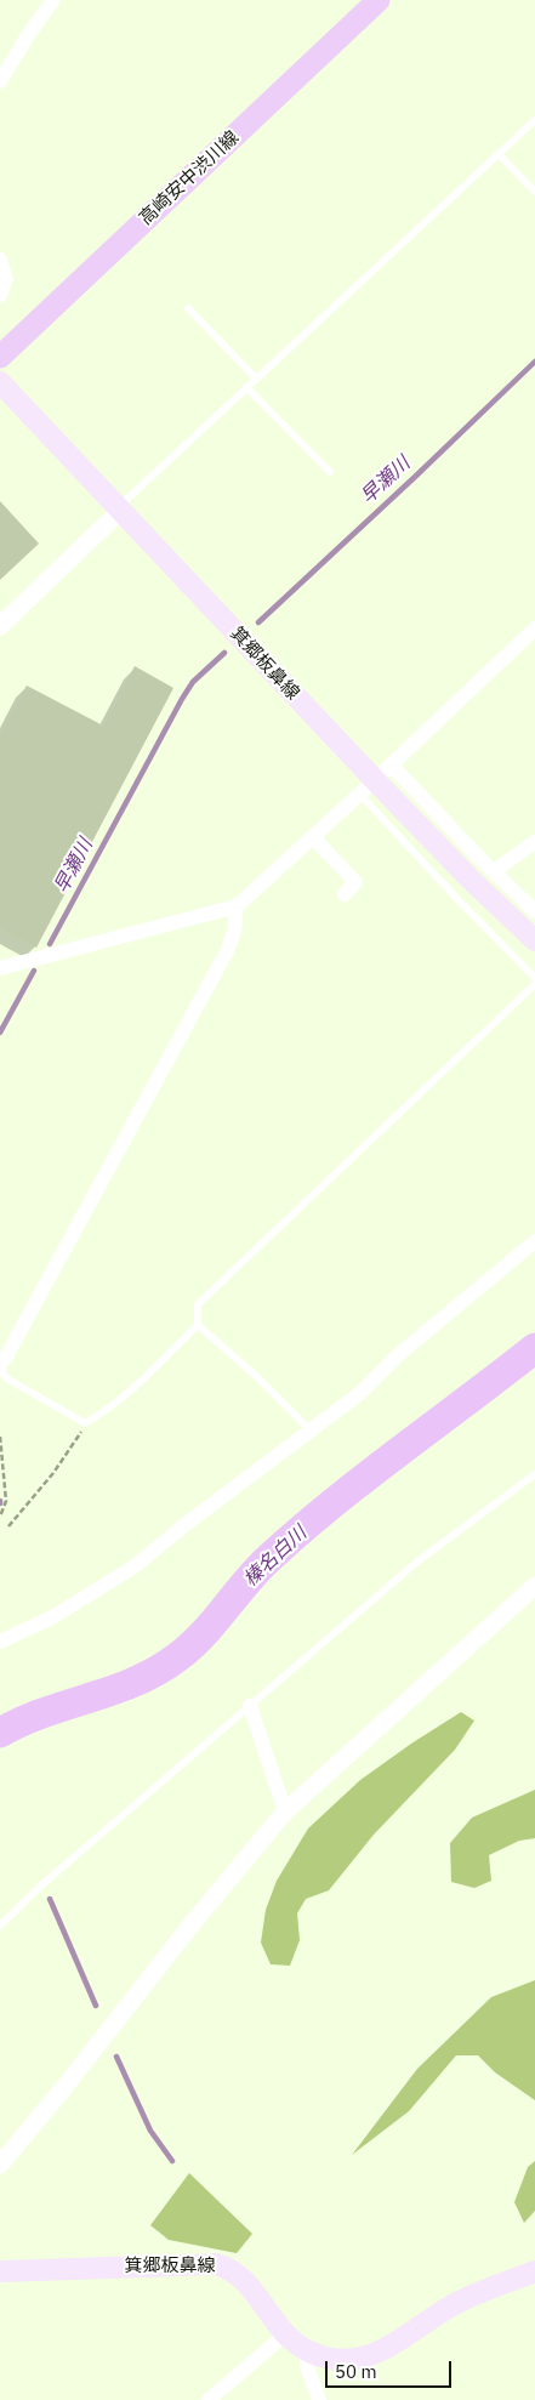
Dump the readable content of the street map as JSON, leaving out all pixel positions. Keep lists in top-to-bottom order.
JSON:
{
  "streets": {
    "main road": ["高崎安中渋川線", "箕郷板鼻線"]
  },
  "water": ["早瀬川", "榛名白川"],
  "scale_bar": "50 m"
}
